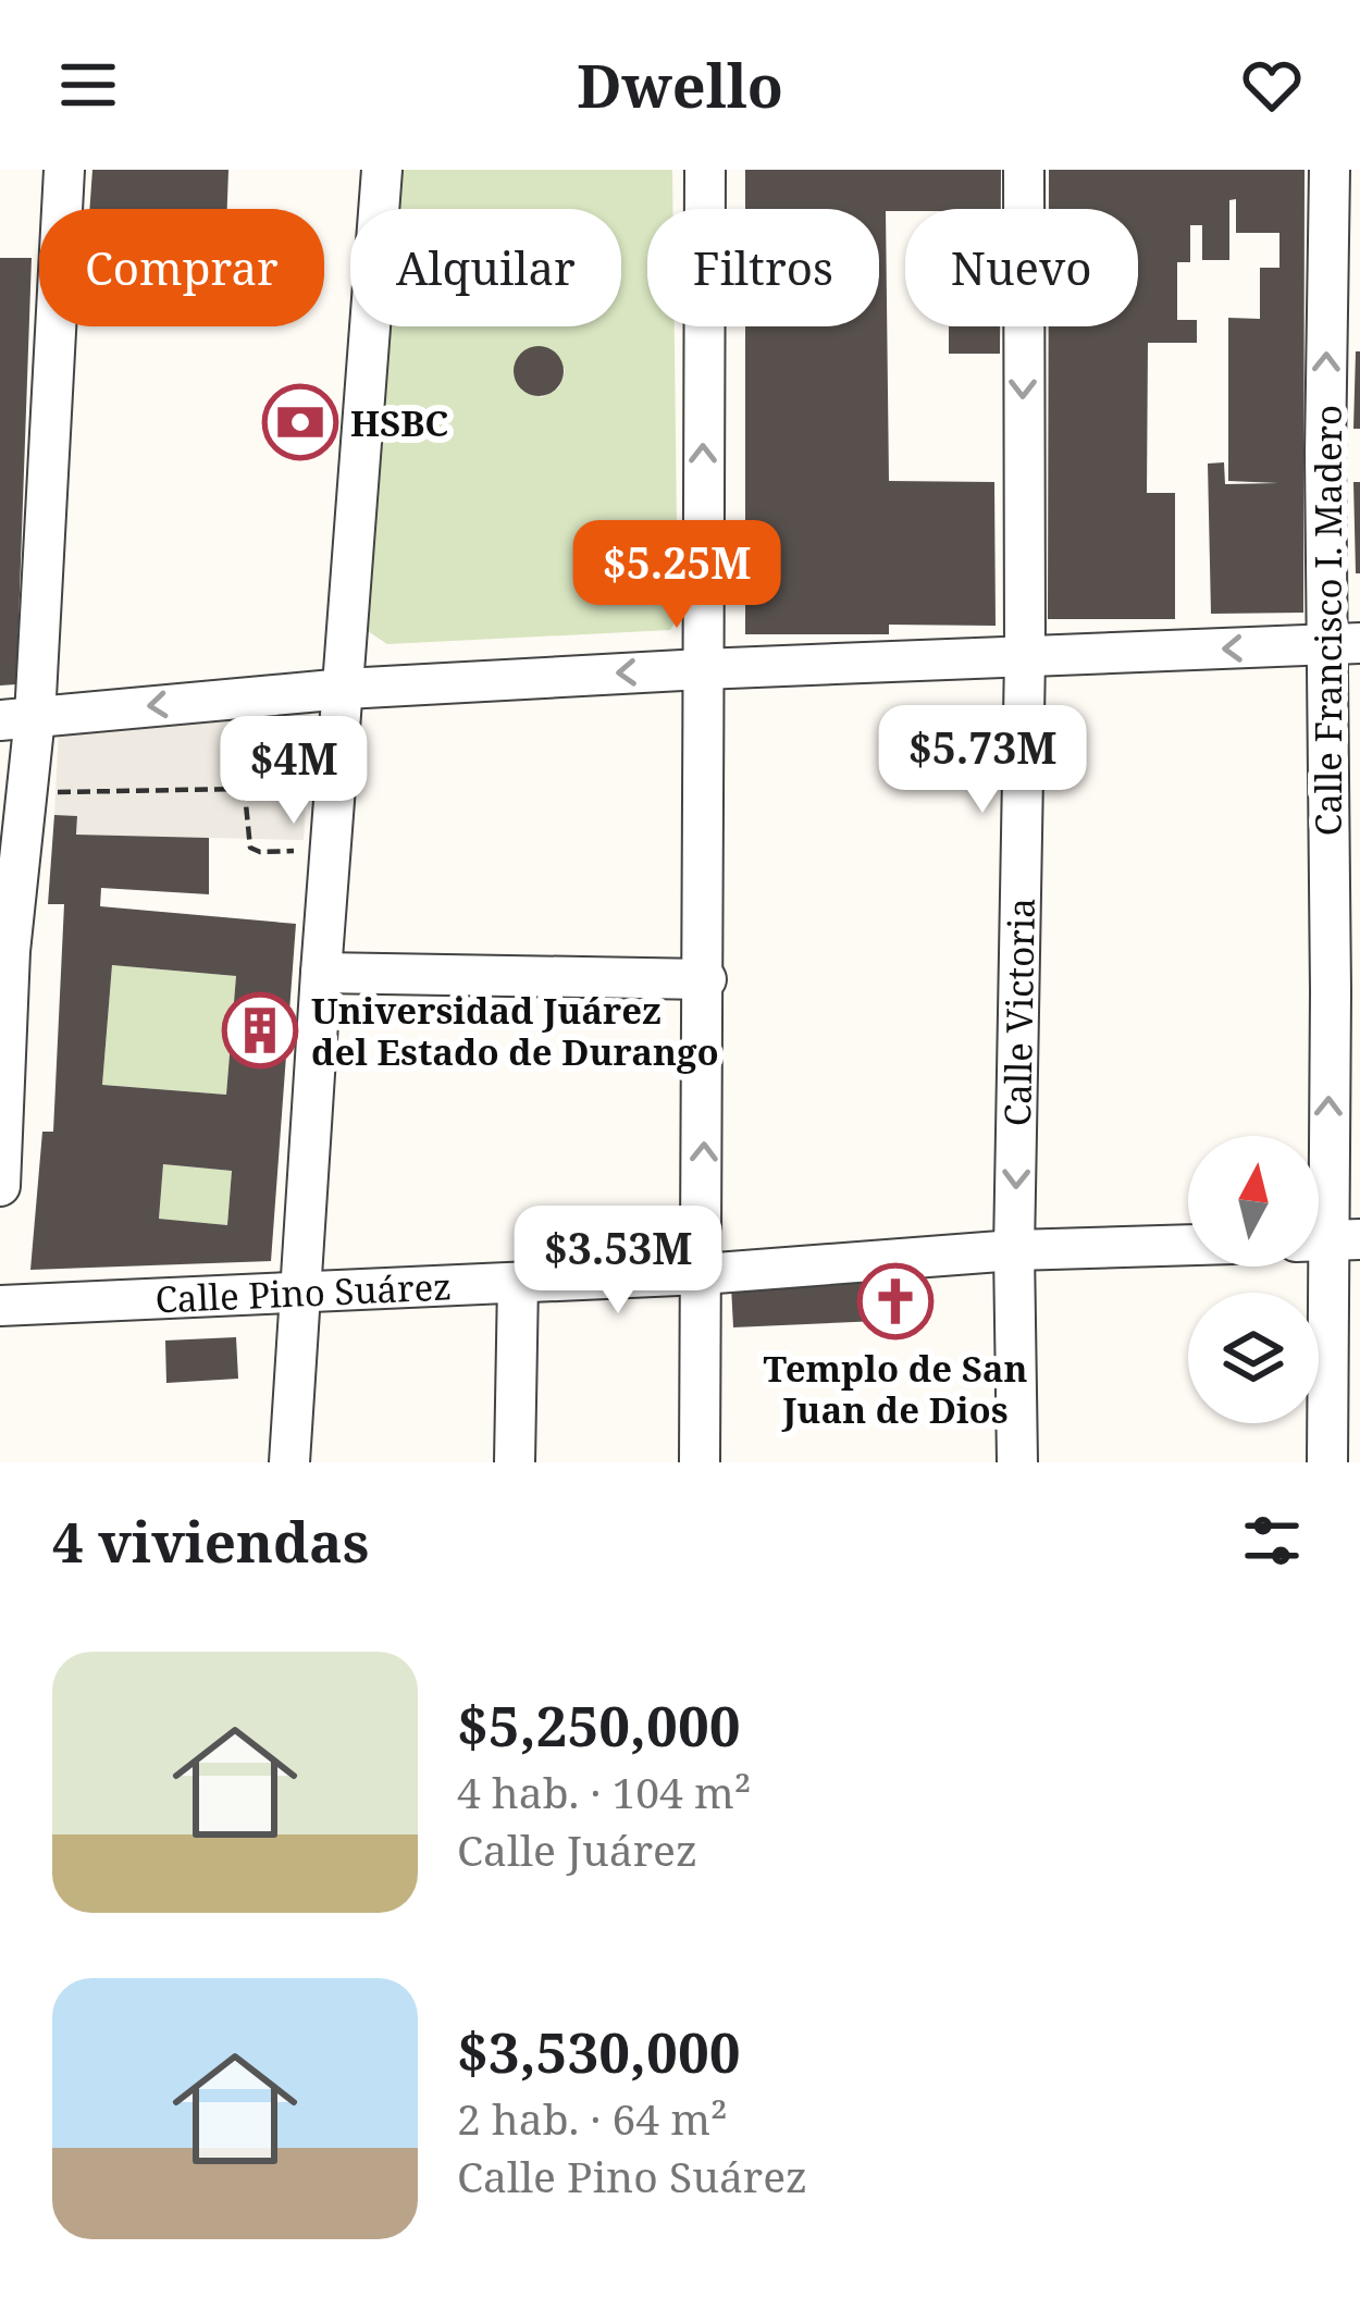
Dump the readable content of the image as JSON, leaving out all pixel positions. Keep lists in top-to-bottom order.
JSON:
{
  "streets": {
    "street": ["Calle Francisco I. Madero", "Calle Victoria", "Calle Pino Suárez"]
  },
  "crossings": [
    ["Calle Victoria", "Calle Pino Suárez"]
  ],
  "one_way": ["Calle Francisco I. Madero"],
  "places": {
    "bank": ["HSBC"],
    "building": ["Universidad Juárez del Estado de Durango"],
    "church": ["Templo de San Juan de Dios"]
  },
  "north": "top",
  "page": {
    "header": "Dwello",
    "chip": [
      "Comprar",
      "Alquilar",
      "Filtros",
      "Nuevo"
    ],
    "price": [
      "$5.25M",
      "$5.73M",
      "$4M",
      "$3.53M"
    ],
    "heading": "4 viviendas",
    "list": [
      {
        "name": "$5,250,000",
        "note": "4 hab. · 104 m² · Calle Juárez"
      },
      {
        "name": "$3,530,000",
        "note": "2 hab. · 64 m² · Calle Pino Suárez"
      }
    ]
  }
}
